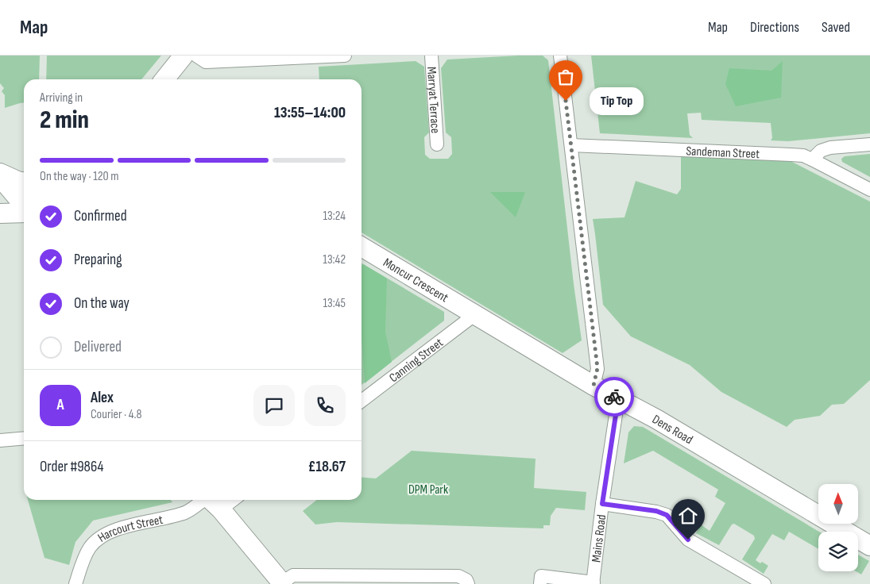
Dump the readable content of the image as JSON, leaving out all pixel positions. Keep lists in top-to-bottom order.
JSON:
{
  "streets": {
    "main road": ["Moncur Crescent", "Dens Road"],
    "street": [
      "Marryat Terrace",
      "Sandeman Street",
      "Canning Street",
      "Harcourt Street",
      "Mains Road"
    ]
  },
  "crossings": [
    ["Moncur Crescent", "Canning Street"],
    ["Moncur Crescent", "Dens Road"],
    ["Canning Street", "Dens Road"],
    ["Dens Road", "Mains Road"]
  ],
  "parks": ["DPM Park"],
  "places": ["Tip Top"],
  "north": "top",
  "page": {
    "header": "Map",
    "nav": ["Map", "Directions", "Saved"],
    "heading": ["2 min", "Arriving in", "13:55–14:00"],
    "panel": [
      "Alex",
      "Courier · 4.8",
      "Order #9864",
      "£18.67"
    ],
    "bubble": "Tip Top",
    "bar": "On the way · 120 m",
    "list": [
      ["Confirmed", "13:24"],
      ["Preparing", "13:42"],
      ["On the way", "13:45"],
      "Delivered"
    ],
    "round": "A"
  }
}
